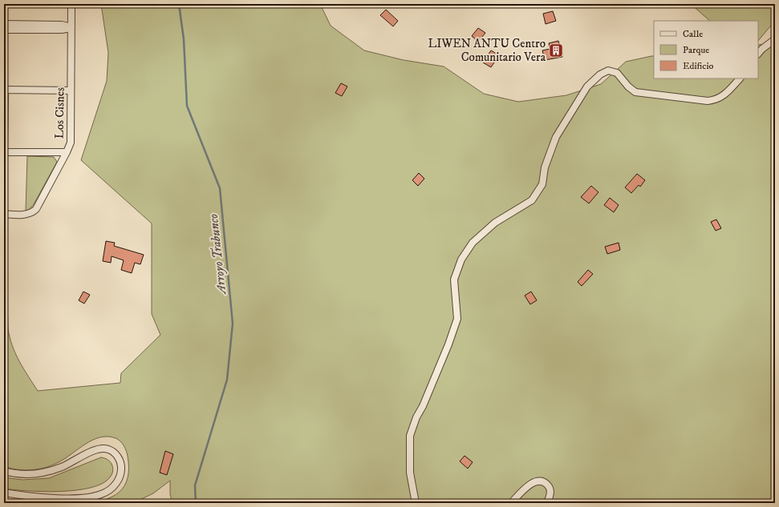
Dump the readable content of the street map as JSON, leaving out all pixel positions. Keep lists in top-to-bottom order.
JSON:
{
  "streets": {
    "street": ["Los Cisnes"]
  },
  "water": ["Arroyo Trabunco"],
  "places": {
    "building": ["LIWEN ANTU Centro Comunitario Vera"]
  },
  "legend": ["Calle", "Parque", "Edificio"]
}
